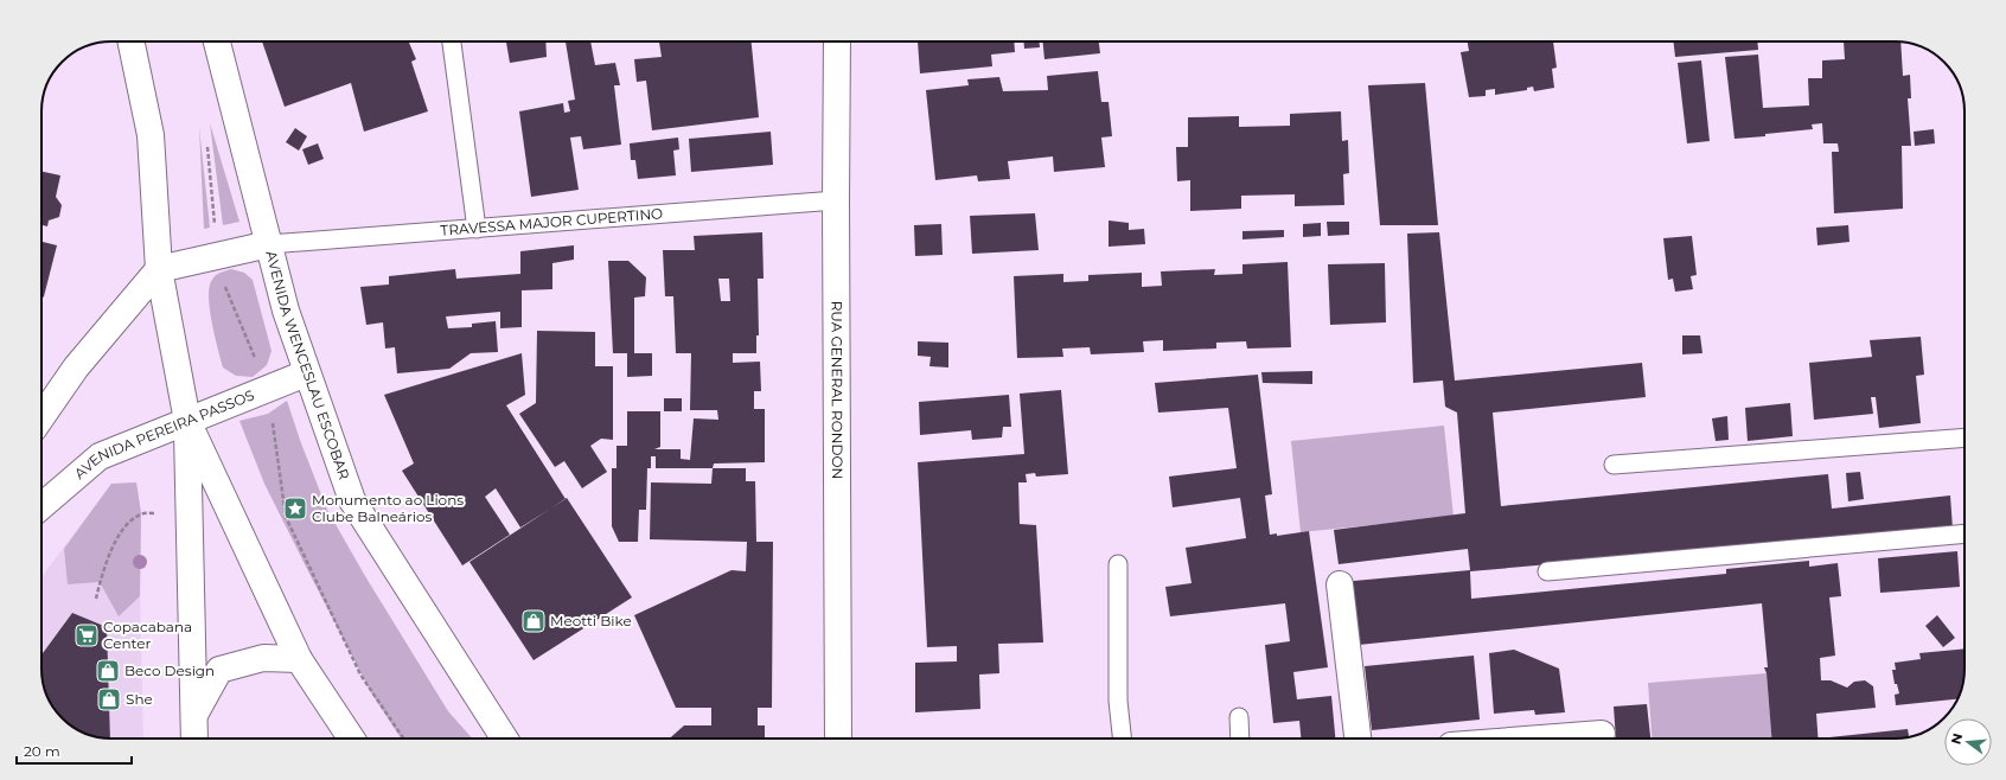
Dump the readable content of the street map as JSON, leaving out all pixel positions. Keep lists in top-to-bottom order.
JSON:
{
  "streets": {
    "main road": ["AVENIDA WENCESLAU ESCOBAR", "RUA GENERAL RONDON", "AVENIDA PEREIRA PASSOS"],
    "lane": ["TRAVESSA MAJOR CUPERTINO"]
  },
  "crossings": [
    ["TRAVESSA MAJOR CUPERTINO", "AVENIDA WENCESLAU ESCOBAR"],
    ["TRAVESSA MAJOR CUPERTINO", "RUA GENERAL RONDON"],
    ["AVENIDA WENCESLAU ESCOBAR", "AVENIDA PEREIRA PASSOS"]
  ],
  "places": {
    "place": ["Monumento ao Lions Clube Balneários"],
    "shop": ["Meotti Bike", "Beco Design", "She"],
    "supermarket": ["Copacabana Center"]
  },
  "scale_bar": "20 m",
  "north": "left"
}
